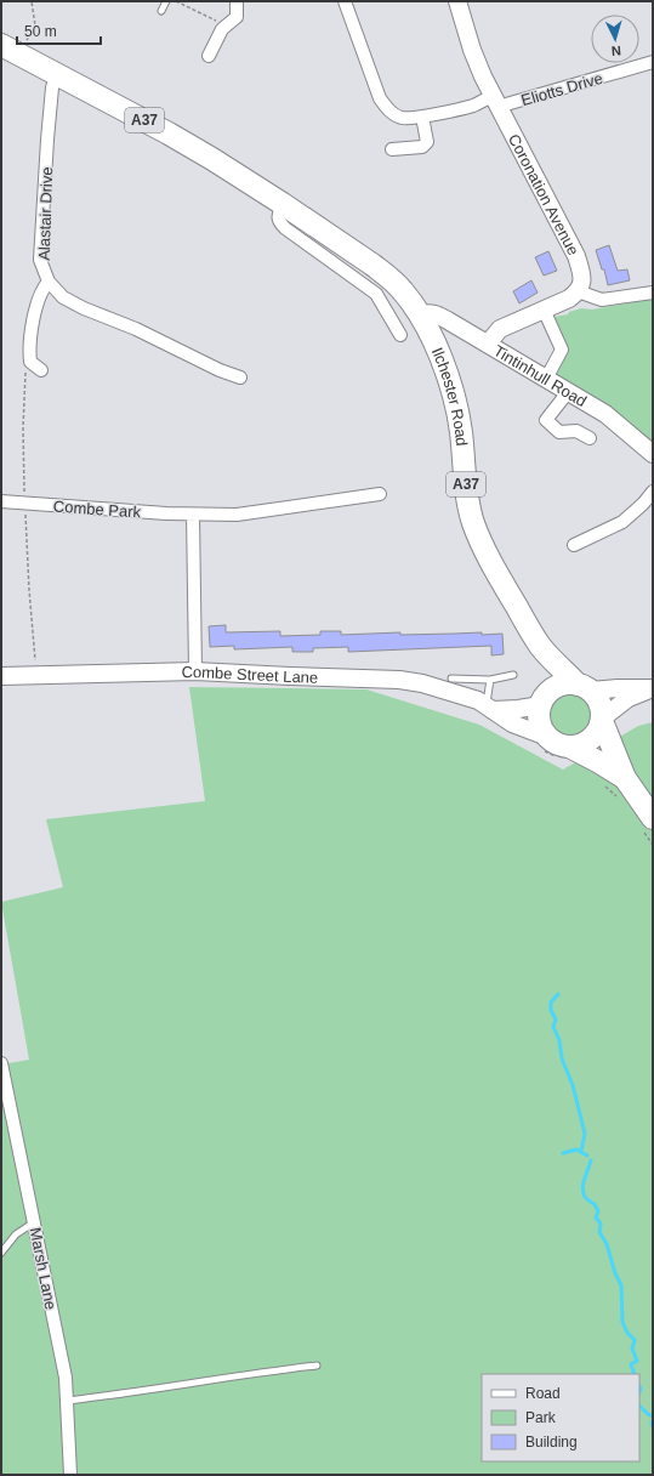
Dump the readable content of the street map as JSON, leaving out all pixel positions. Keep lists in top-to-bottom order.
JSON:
{
  "streets": {
    "highway": ["A37", "Ilchester Road"],
    "street": [
      "Eliotts Drive",
      "Coronation Avenue",
      "Alastair Drive",
      "Tintinhull Road",
      "Combe Park",
      "Combe Street Lane",
      "Marsh Lane"
    ]
  },
  "crossings": [
    ["Eliotts Drive", "Coronation Avenue"],
    ["A37", "Ilchester Road"],
    ["A37", "Combe Street Lane"],
    ["Alastair Drive", "Ilchester Road"],
    ["Tintinhull Road", "Ilchester Road"],
    ["Ilchester Road", "Combe Street Lane"]
  ],
  "legend": ["Road", "Park", "Building"],
  "scale_bar": "50 m",
  "north": "bottom"
}
